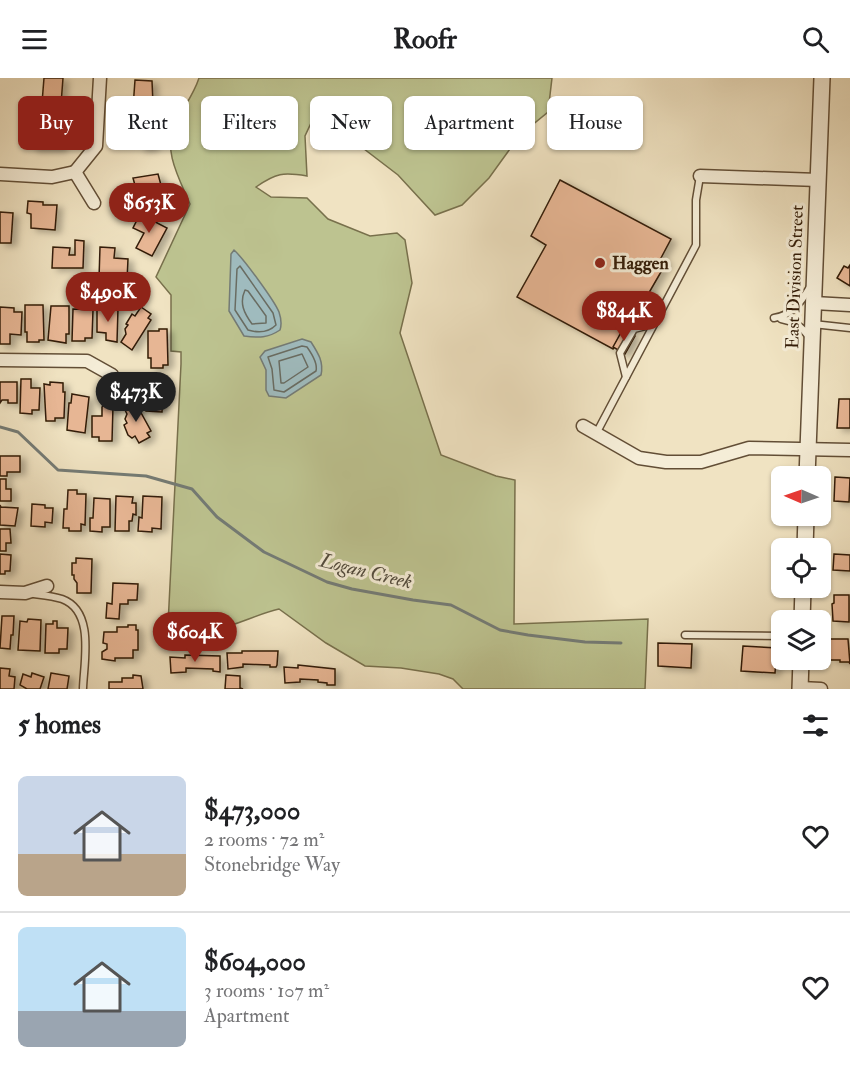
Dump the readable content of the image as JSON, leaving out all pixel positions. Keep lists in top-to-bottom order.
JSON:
{
  "streets": {
    "street": ["East Division Street"]
  },
  "water": ["Logan Creek"],
  "places": ["Haggen"],
  "north": "left",
  "page": {
    "header": "Roofr",
    "chip": [
      "Buy",
      "Rent",
      "Filters",
      "New",
      "Apartment",
      "House"
    ],
    "price": [
      "$653K",
      "$490K",
      "$844K",
      "$473K",
      "$604K"
    ],
    "heading": "5 homes",
    "list": [
      {
        "name": "$473,000",
        "note": "2 rooms · 72 m² · Stonebridge Way"
      },
      {
        "name": "$604,000",
        "note": "3 rooms · 107 m² · Apartment"
      }
    ]
  }
}
